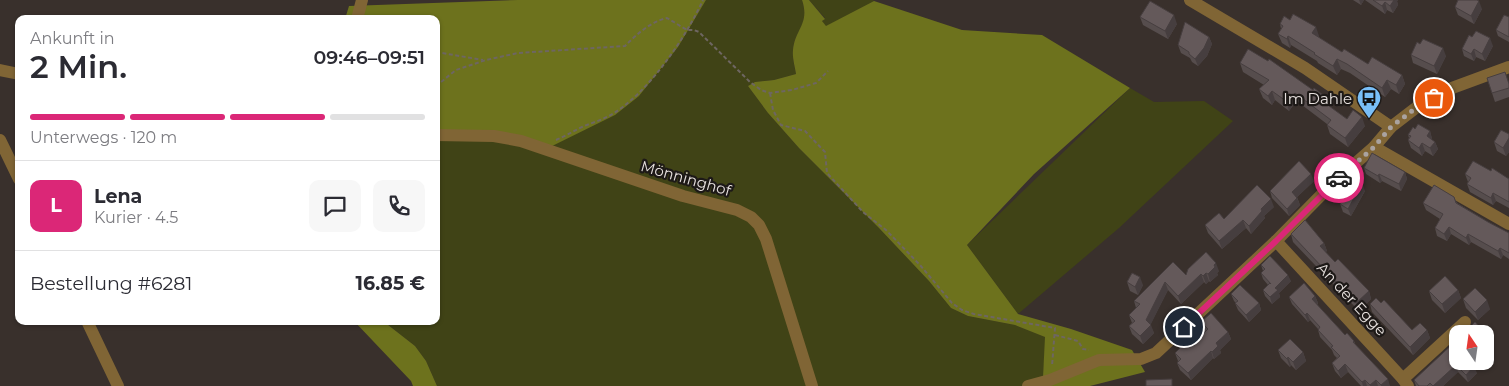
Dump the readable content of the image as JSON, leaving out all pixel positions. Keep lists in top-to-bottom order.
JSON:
{
  "streets": {
    "street": ["Mönninghof", "An der Egge"]
  },
  "places": {
    "bus stop": ["Im Dahle"]
  },
  "north": "top",
  "page": {
    "heading": ["2 Min.", "Ankunft in", "09:46–09:51"],
    "panel": [
      "Lena",
      "Kurier · 4.5",
      "Bestellung #6281",
      "16.85 €"
    ],
    "bar": "Unterwegs · 120 m",
    "round": "L"
  }
}
